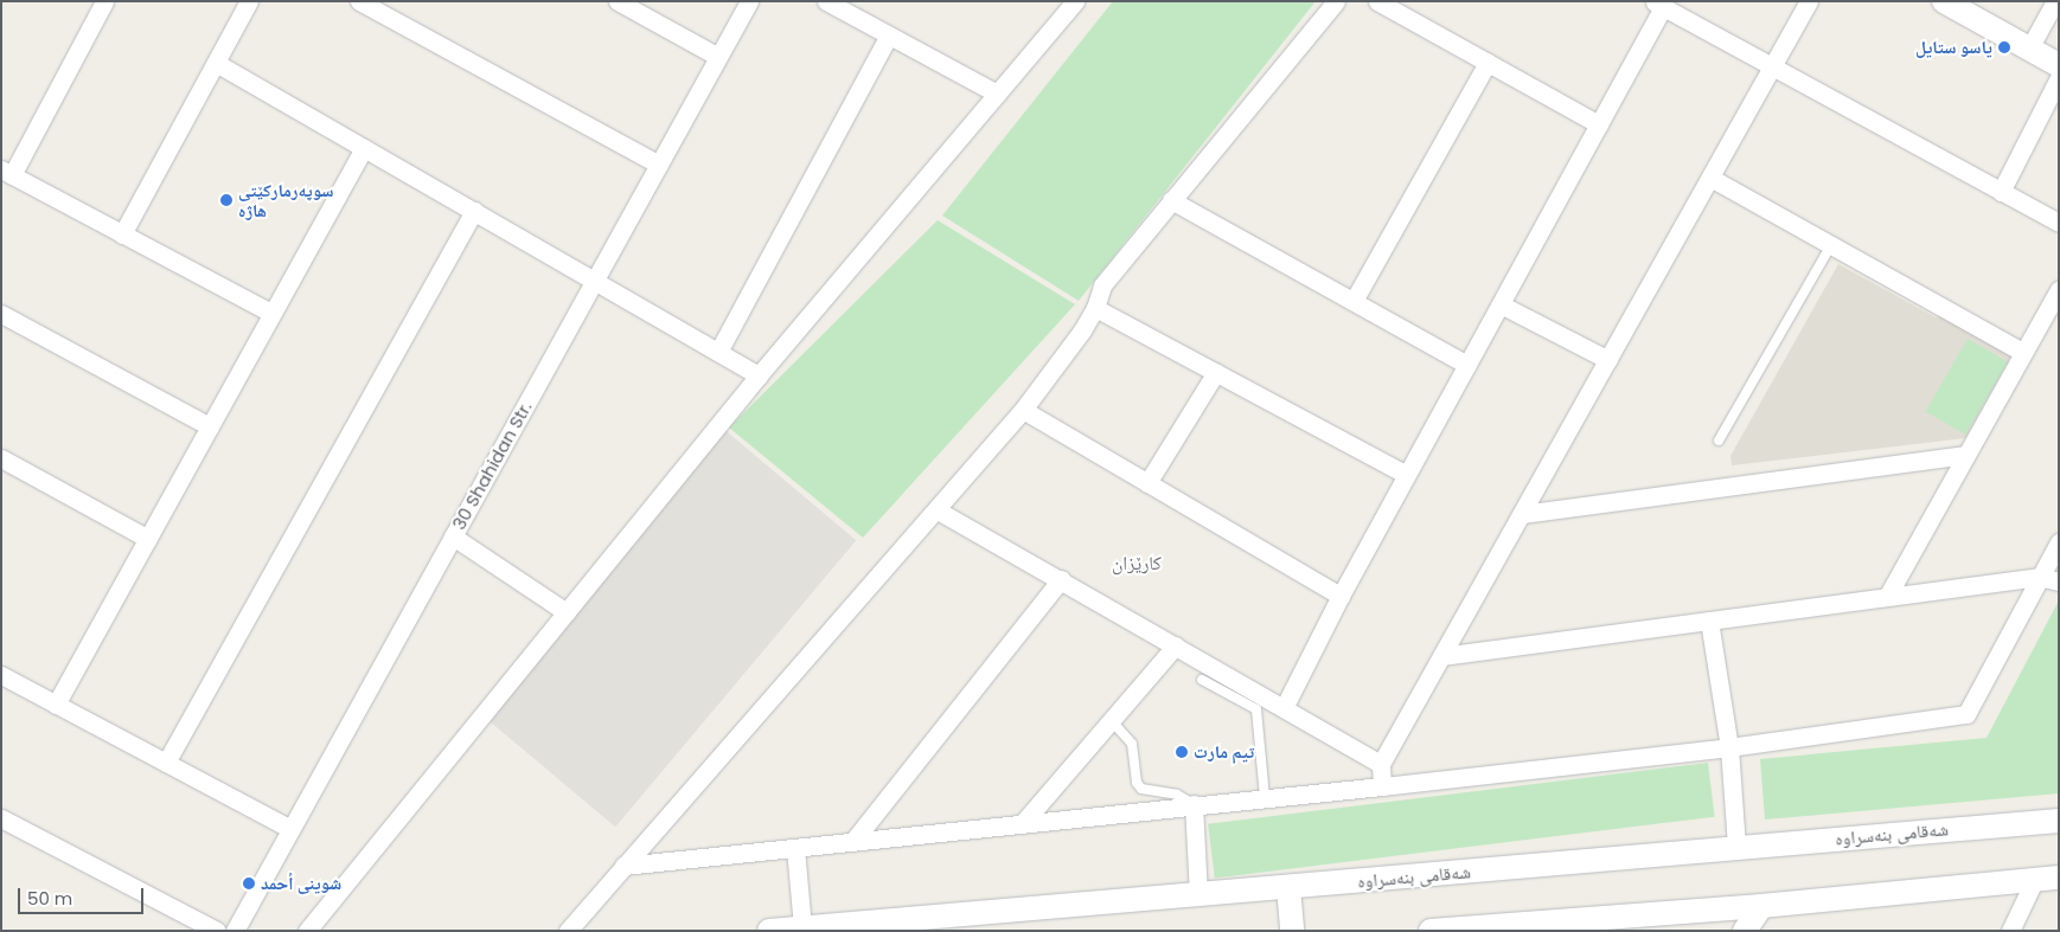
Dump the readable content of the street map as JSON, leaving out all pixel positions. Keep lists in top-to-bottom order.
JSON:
{
  "streets": {
    "main road": ["شەقامی بنەسراوە"],
    "street": ["30 Shahidan Str."]
  },
  "districts": ["کارێزان"],
  "places": [
    "ياسو ستايل",
    "سوپەرمارکێتی هاژە",
    "تيم مارت",
    "شوینی أحمد"
  ],
  "scale_bar": "50 m"
}
